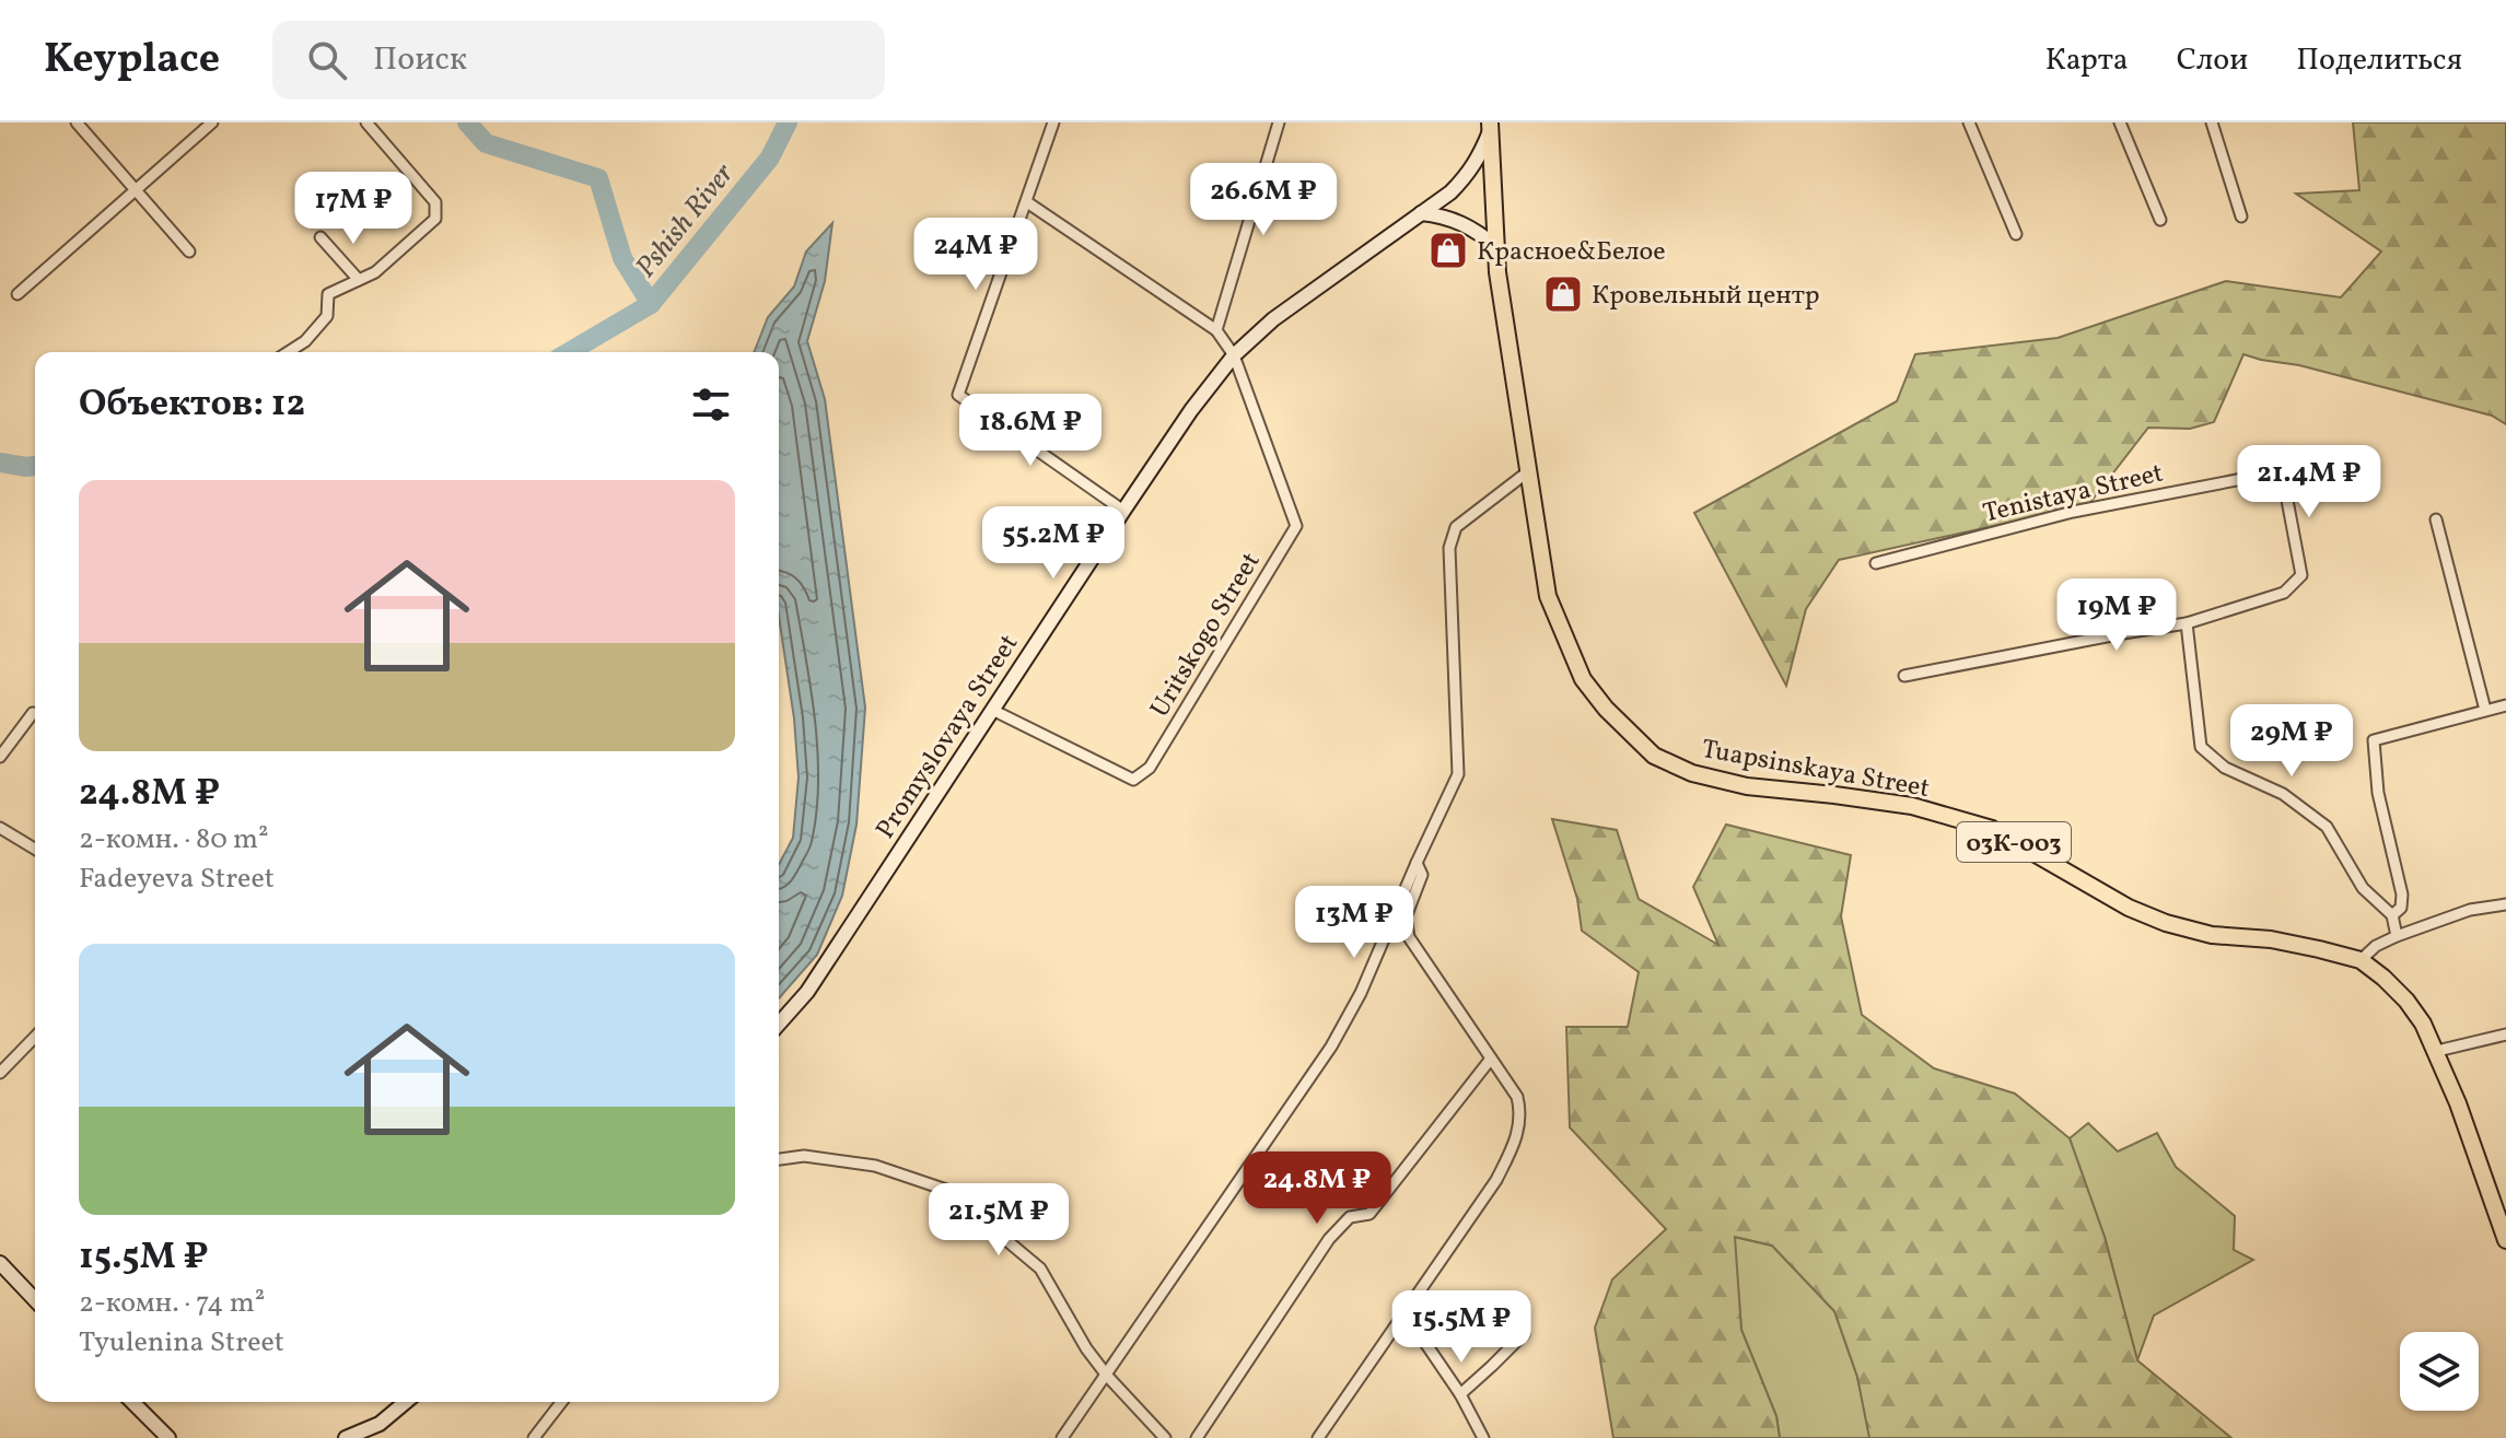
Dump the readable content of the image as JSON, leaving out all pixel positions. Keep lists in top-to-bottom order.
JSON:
{
  "streets": {
    "main road": ["Promyslovaya Street", "Tuapsinskaya Street", "03К-003"],
    "street": ["Tenistaya Street", "Uritskogo Street"]
  },
  "crossings": [
    ["Uritskogo Street", "Promyslovaya Street"],
    ["Promyslovaya Street", "03К-003"],
    ["Tuapsinskaya Street", "03К-003"]
  ],
  "water": ["Pshish River"],
  "places": {
    "shop": ["Красное&Белое", "Кровельный центр"]
  },
  "page": {
    "header": "Keyplace",
    "search": "Поиск",
    "nav": ["Карта", "Слои", "Поделиться"],
    "price": [
      "26.6M ₽",
      "17M ₽",
      "24M ₽",
      "18.6M ₽",
      "21.4M ₽",
      "55.2M ₽",
      "19M ₽",
      "29M ₽",
      "13M ₽",
      "24.8M ₽",
      "21.5M ₽",
      "15.5M ₽"
    ],
    "heading": "Объектов: 12",
    "list": [
      {
        "name": "24.8M ₽",
        "note": "2-комн. · 80 m² · Fadeyeva Street"
      },
      {
        "name": "15.5M ₽",
        "note": "2-комн. · 74 m² · Tyulenina Street"
      }
    ]
  }
}
